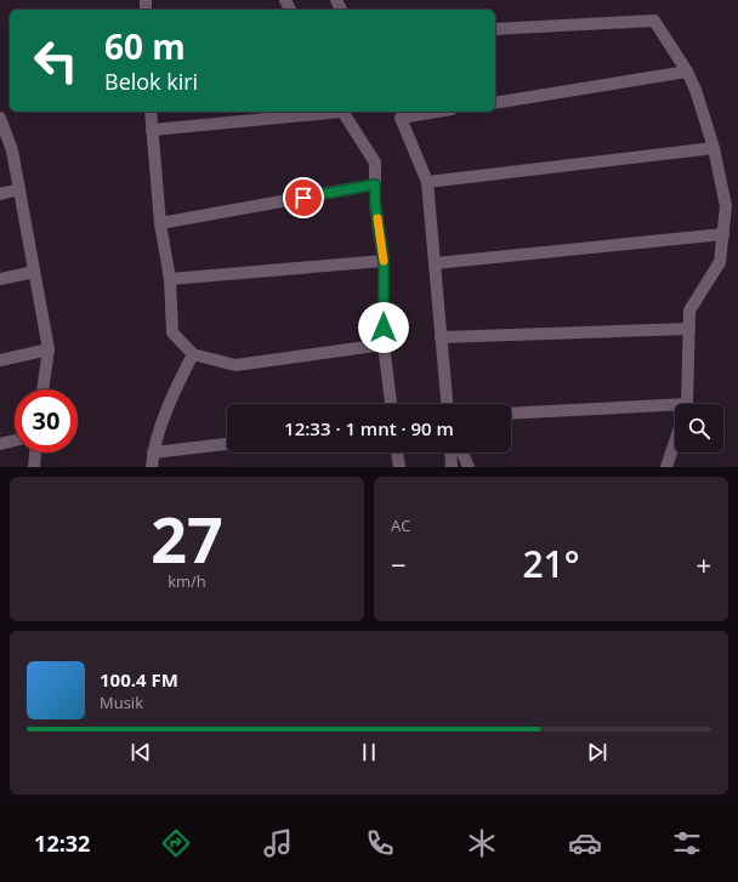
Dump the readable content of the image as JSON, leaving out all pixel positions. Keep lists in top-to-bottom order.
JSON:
{
  "page": {
    "turn": ["60 m", "Belok kiri"],
    "limit": "30",
    "trip": "12:33 · 1 mnt · 90 m",
    "tile": [
      ["27", "km/h"],
      "AC"
    ],
    "heat": ["−", "21°", "+"],
    "song": ["100.4 FM", "Musik"],
    "tabs": "12:32"
  }
}
